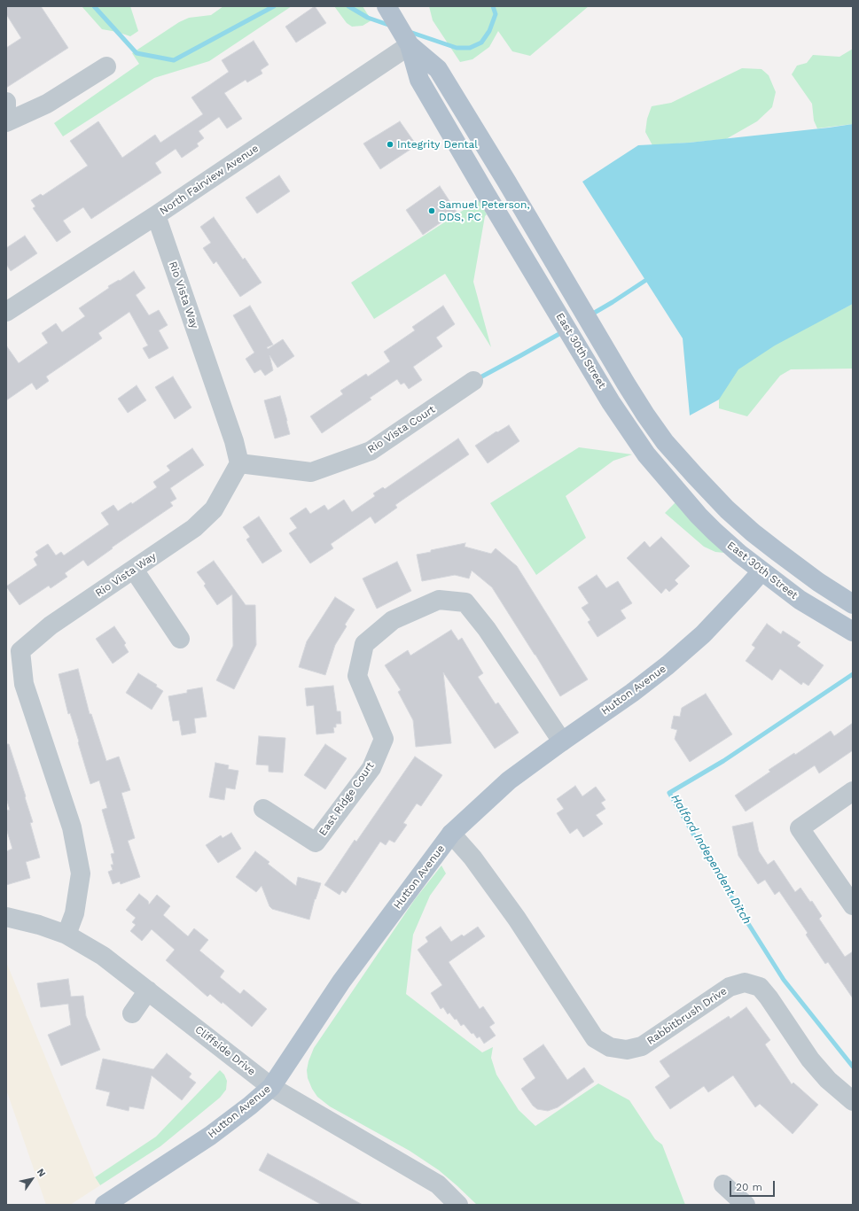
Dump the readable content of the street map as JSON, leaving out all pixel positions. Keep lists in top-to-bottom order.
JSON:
{
  "streets": {
    "main road": ["East 30th Street", "Hutton Avenue"],
    "street": [
      "North Fairview Avenue",
      "Rio Vista Way",
      "Rio Vista Court",
      "East Ridge Court",
      "Rabbitbrush Drive",
      "Cliffside Drive"
    ]
  },
  "crossings": [
    ["North Fairview Avenue", "Rio Vista Way"],
    ["North Fairview Avenue", "East 30th Street"],
    ["Rio Vista Way", "Rio Vista Court"],
    ["Rio Vista Way", "Cliffside Drive"],
    ["East 30th Street", "Hutton Avenue"],
    ["Hutton Avenue", "East Ridge Court"],
    ["Hutton Avenue", "Rabbitbrush Drive"],
    ["Hutton Avenue", "Cliffside Drive"]
  ],
  "water": ["Halford Independent Ditch"],
  "places": ["Integrity Dental", "Samuel Peterson, DDS, PC"],
  "scale_bar": "20 m",
  "north": "top right"
}
